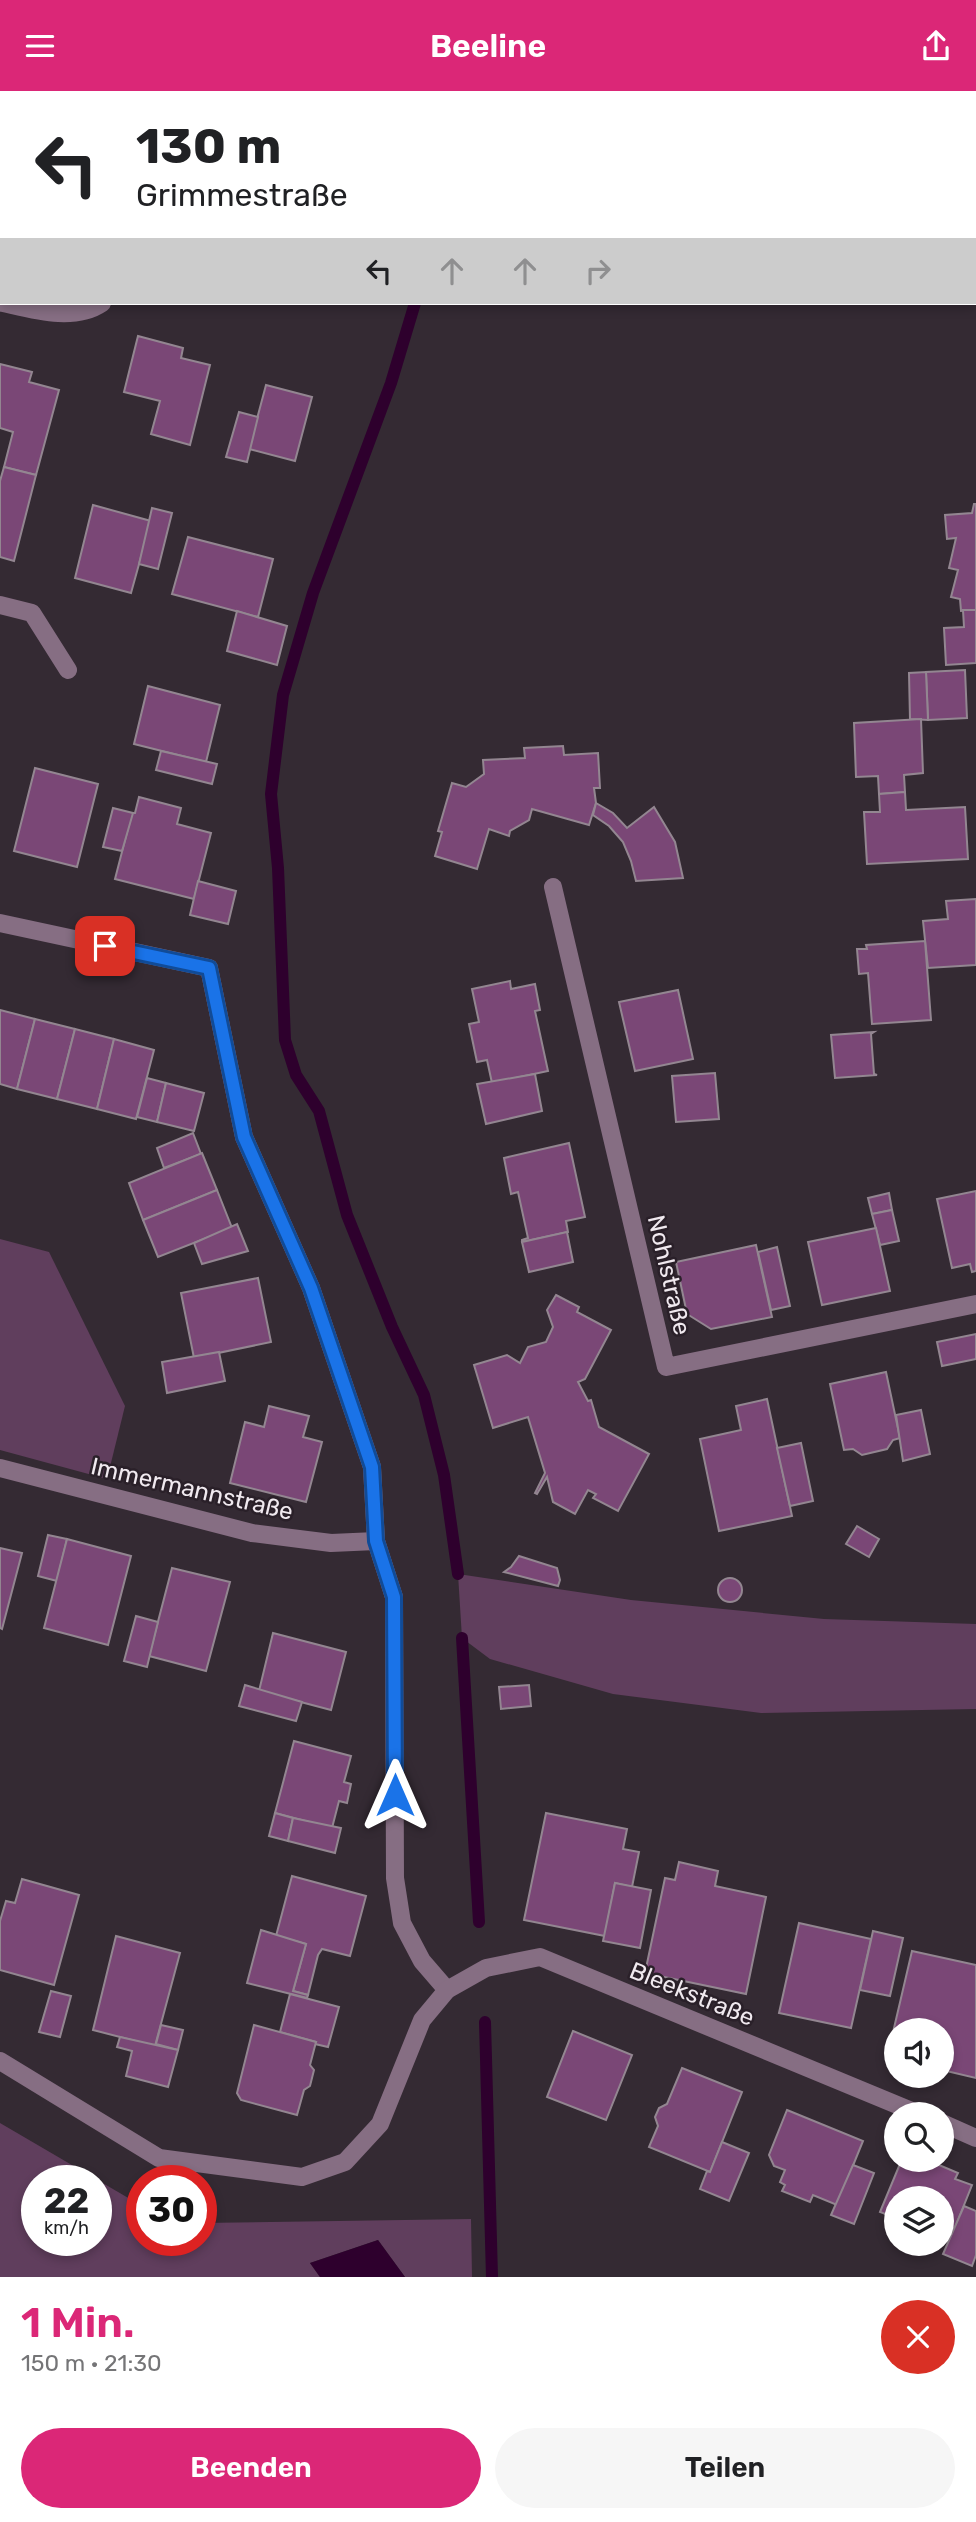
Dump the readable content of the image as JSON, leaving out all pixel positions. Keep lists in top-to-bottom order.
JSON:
{
  "streets": {
    "street": ["Nohlstraße", "Immermannstraße", "Bleekstraße"]
  },
  "page": {
    "header": "Beeline",
    "turn": ["130 m", "Grimmestraße"],
    "speed": "22 km/h",
    "limit": "30",
    "heading": ["1 Min.", "150 m · 21:30"],
    "buttons": ["Beenden", "Teilen"]
  }
}
